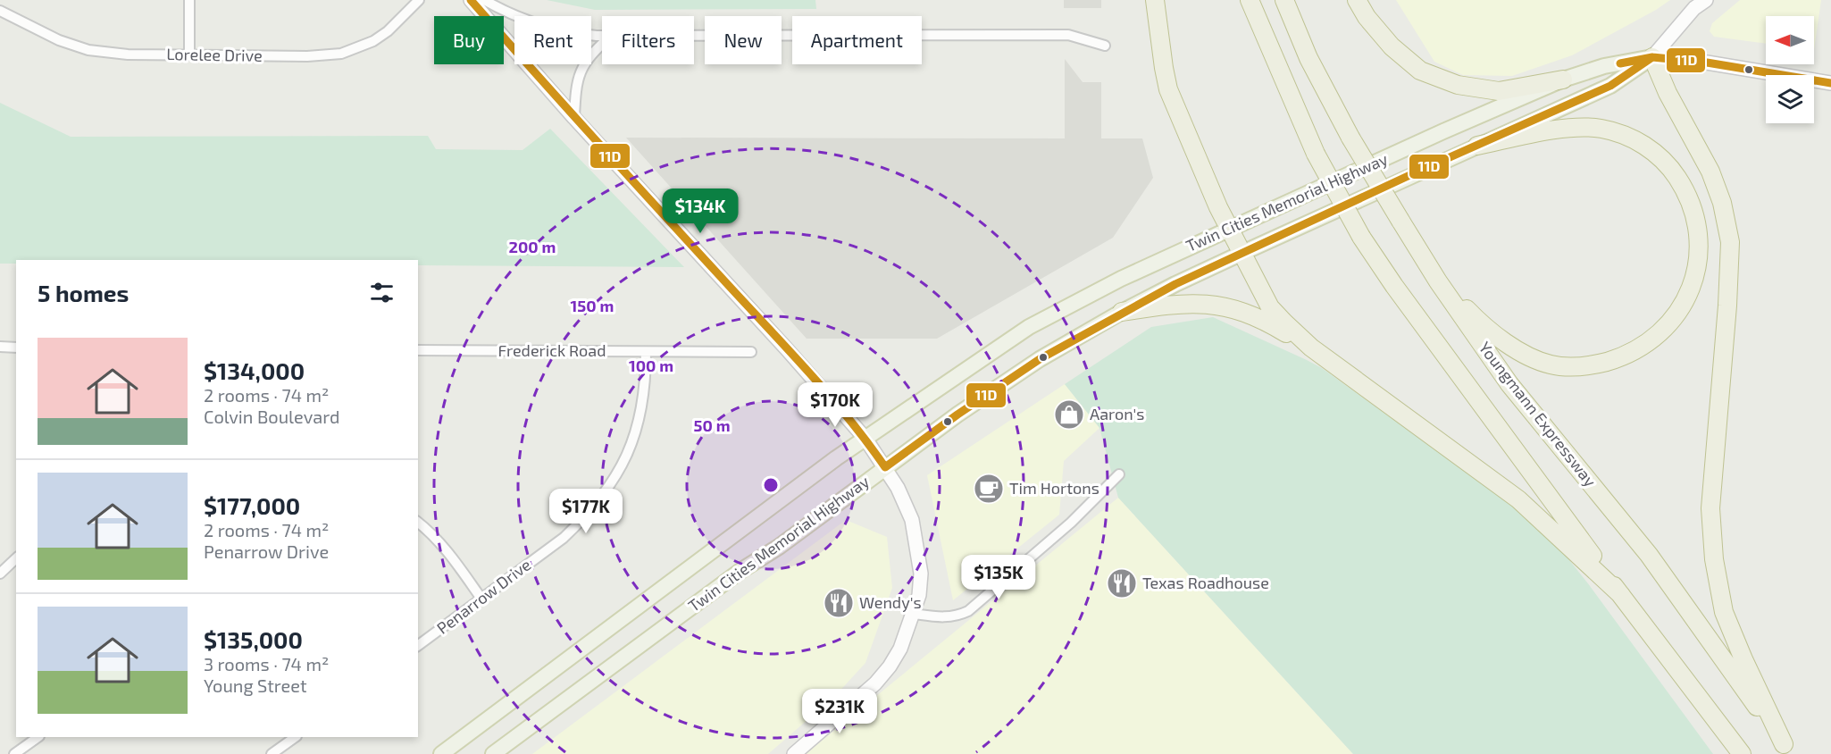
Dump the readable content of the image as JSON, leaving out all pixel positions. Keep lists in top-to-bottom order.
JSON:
{
  "streets": {
    "highway": ["Youngmann Expressway"],
    "main road": ["Twin Cities Memorial Highway"],
    "street": ["Lorelee Drive", "Frederick Road", "Penarrow Drive"]
  },
  "crossings": [
    ["Frederick Road", "Penarrow Drive"]
  ],
  "places": {
    "shop": ["Aaron's"],
    "cafe": ["Tim Hortons"],
    "restaurant": ["Texas Roadhouse", "Wendy's"]
  },
  "lines": ["transit line 11D"],
  "north": "left",
  "page": {
    "chip": [
      "Buy",
      "Rent",
      "Filters",
      "New",
      "Apartment"
    ],
    "price": [
      "$134K",
      "$170K",
      "$177K",
      "$135K",
      "$231K"
    ],
    "heading": "5 homes",
    "list": [
      {
        "name": "$134,000",
        "note": "2 rooms · 74 m² · Colvin Boulevard"
      },
      {
        "name": "$177,000",
        "note": "2 rooms · 74 m² · Penarrow Drive"
      },
      {
        "name": "$135,000",
        "note": "3 rooms · 74 m² · Young Street"
      }
    ]
  },
  "rings": [
    "200 m",
    "150 m",
    "100 m",
    "50 m"
  ]
}
